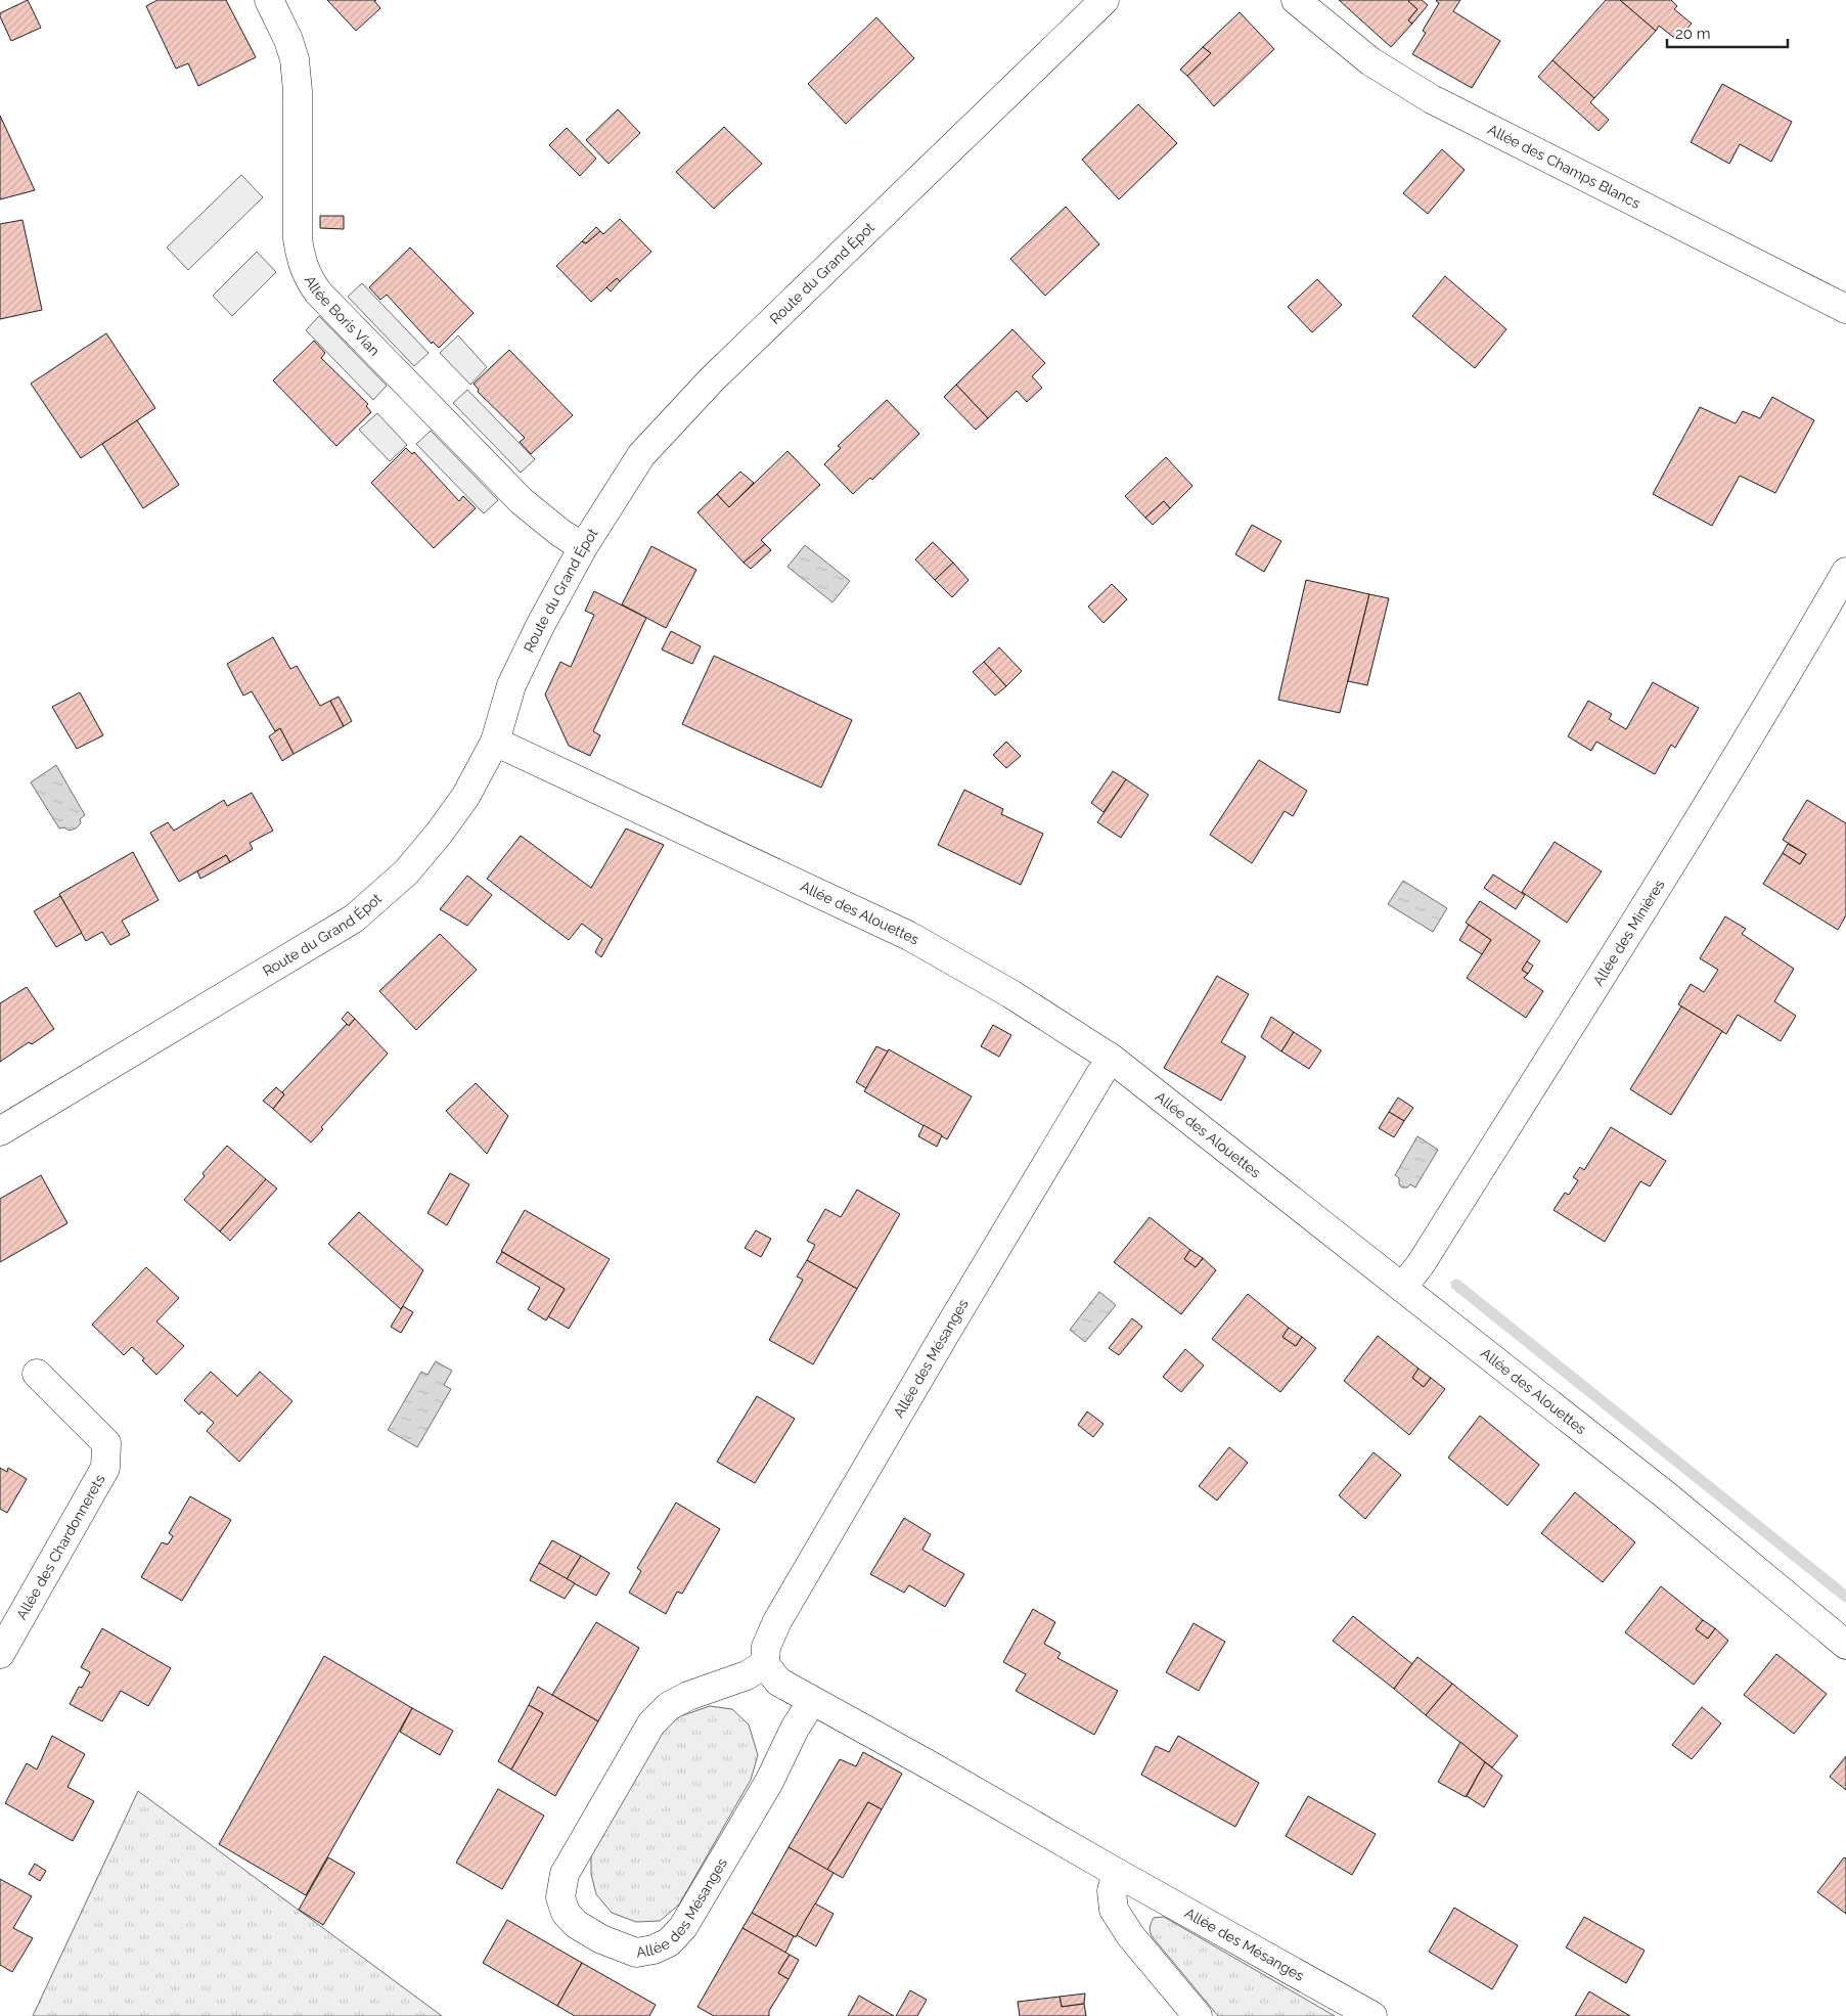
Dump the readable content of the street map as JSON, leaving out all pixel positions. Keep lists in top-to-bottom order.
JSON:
{
  "streets": {
    "street": [
      "Allée des Champs Blancs",
      "Route du Grand Épot",
      "Allée Boris Vian",
      "Allée des Alouettes",
      "Allée des Minières",
      "Allée des Mésanges",
      "Allée des Chardonnerets"
    ]
  },
  "crossings": [
    ["Route du Grand Épot", "Allée Boris Vian"],
    ["Route du Grand Épot", "Allée des Alouettes"],
    ["Allée des Alouettes", "Allée des Minières"],
    ["Allée des Alouettes", "Allée des Mésanges"]
  ],
  "scale_bar": "20 m"
}
